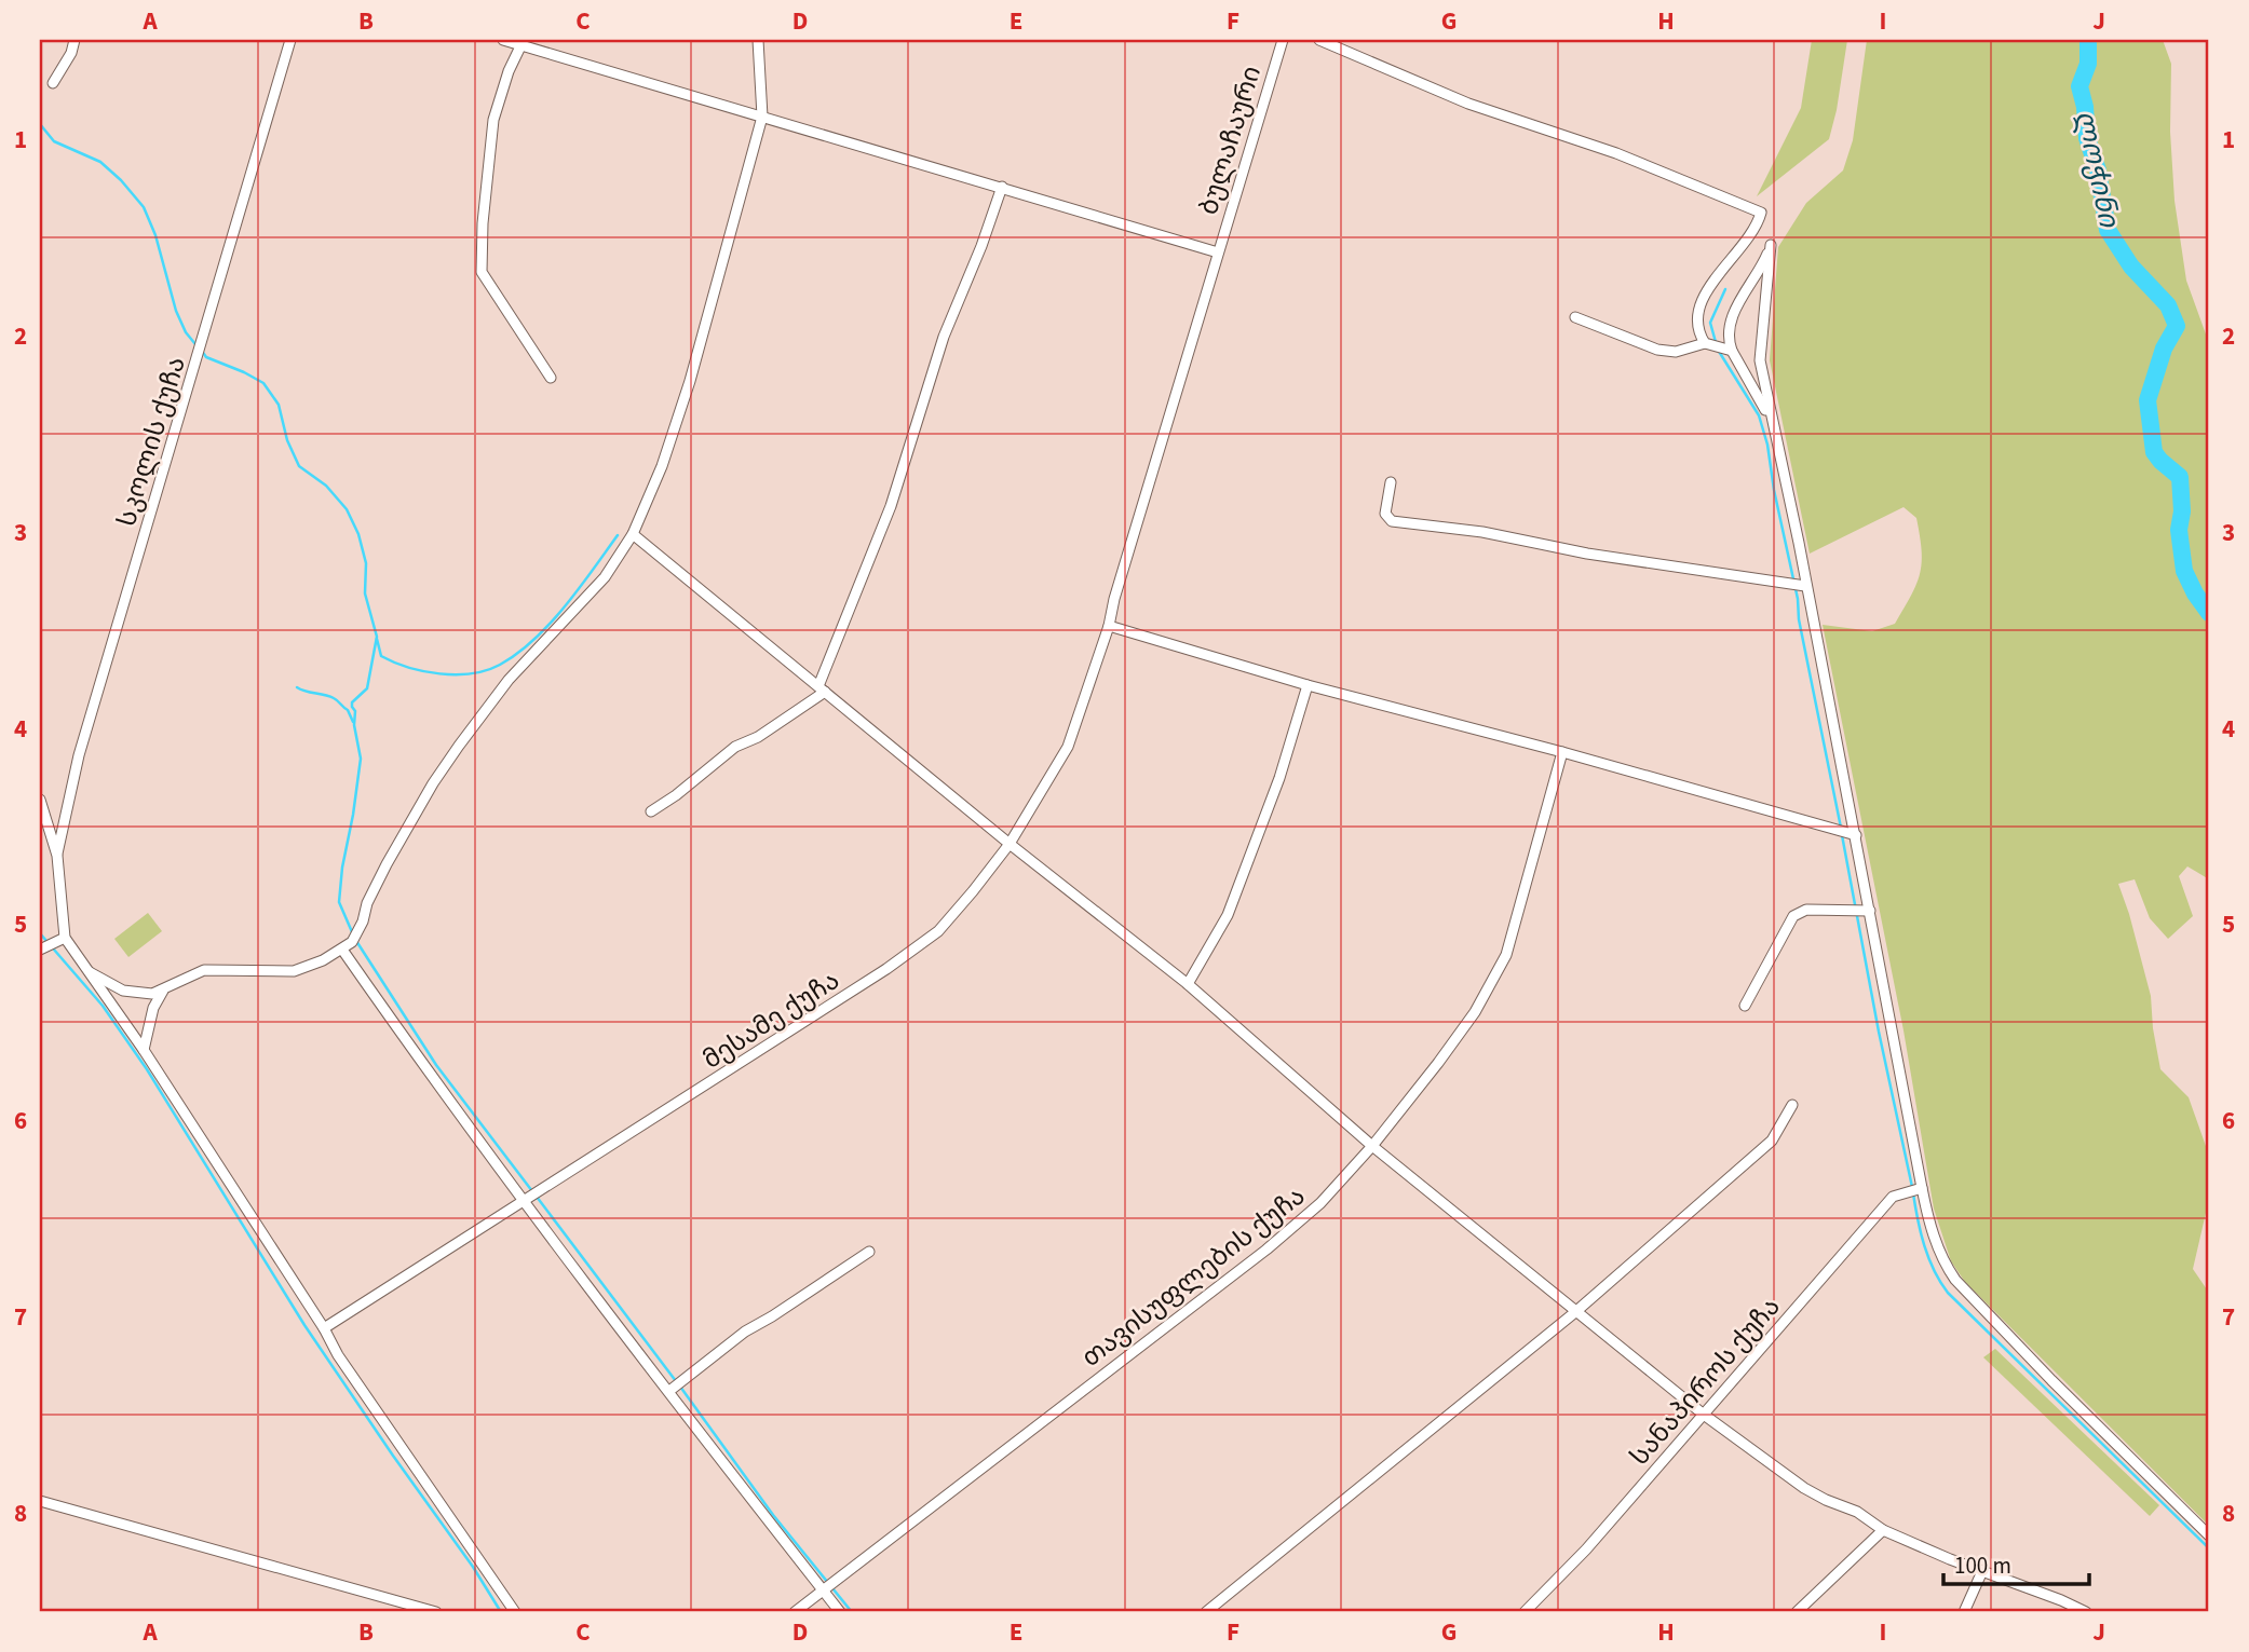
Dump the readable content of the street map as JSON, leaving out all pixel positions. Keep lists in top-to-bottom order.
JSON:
{
  "streets": {
    "street": [
      "ბულაჩაური",
      "სკოლის ქუჩა",
      "მესამე ქუჩა",
      "თავისუფლების ქუჩა",
      "სანაპიროს ქუჩა"
    ]
  },
  "crossings": [
    ["ბულაჩაური", "მესამე ქუჩა"]
  ],
  "water": ["ლოჭინი"],
  "scale_bar": "100 m",
  "grid": {
    "columns": [
      "A",
      "B",
      "C",
      "D",
      "E",
      "F",
      "G",
      "H",
      "I",
      "J"
    ],
    "rows": [
      "1",
      "2",
      "3",
      "4",
      "5",
      "6",
      "7",
      "8"
    ]
  }
}
